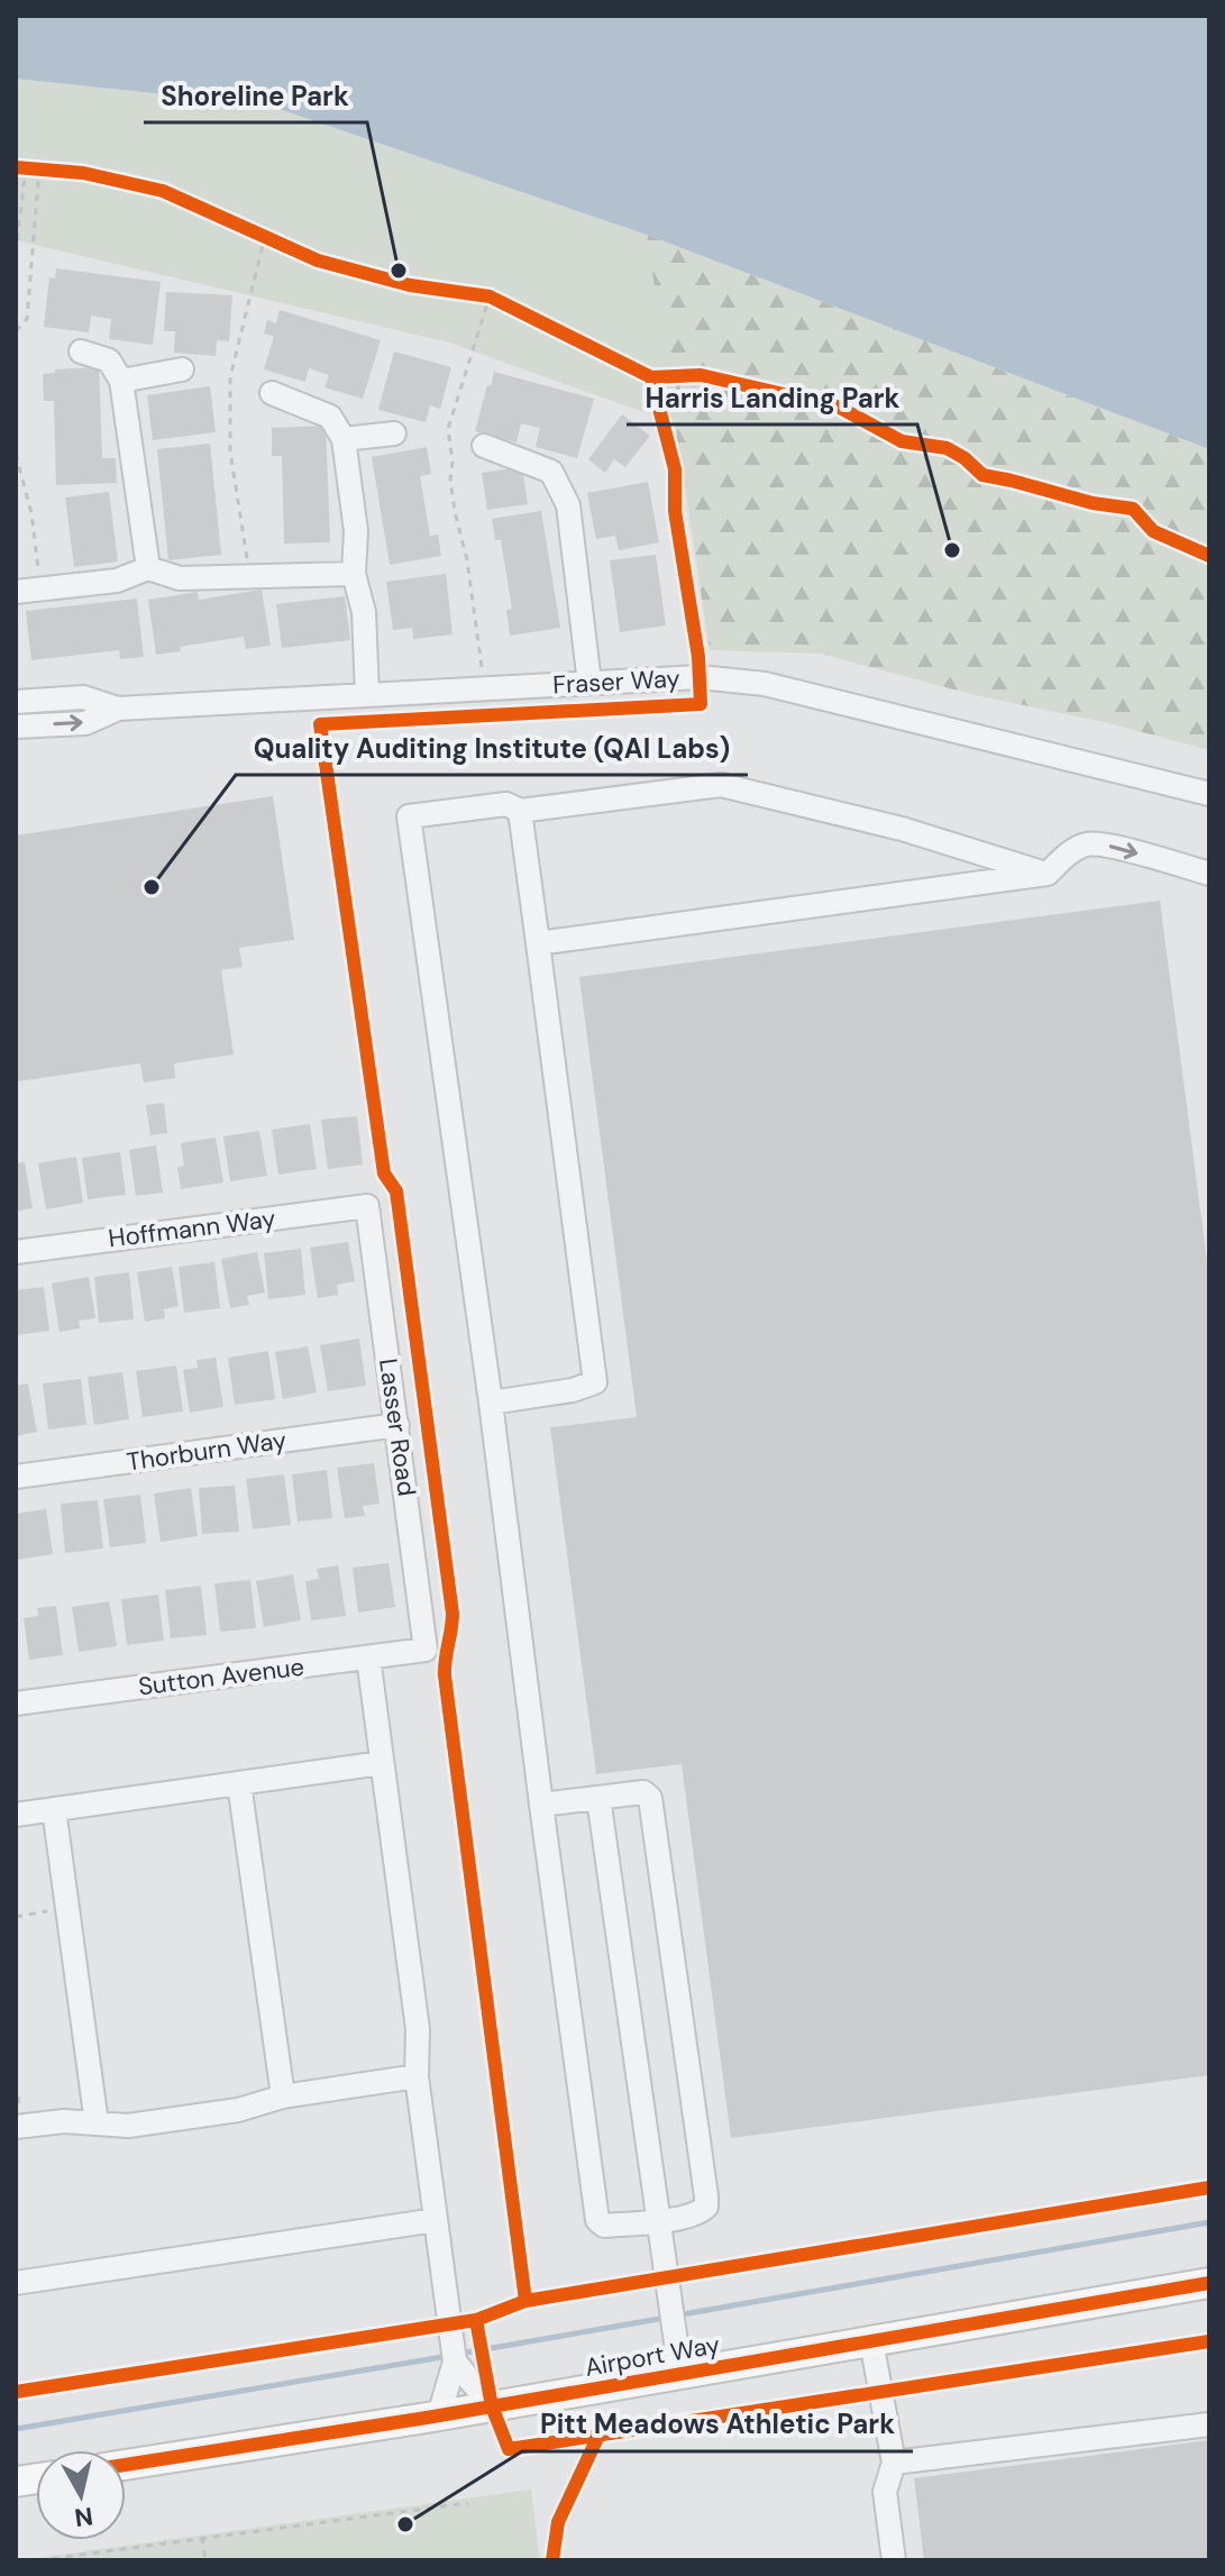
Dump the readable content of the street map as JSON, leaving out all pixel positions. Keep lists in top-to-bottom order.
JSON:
{
  "streets": {
    "main road": ["Airport Way"],
    "street": [
      "Fraser Way",
      "Hoffmann Way",
      "Lasser Road",
      "Thorburn Way",
      "Sutton Avenue"
    ]
  },
  "crossings": [
    ["Hoffmann Way", "Lasser Road"],
    ["Lasser Road", "Thorburn Way"],
    ["Lasser Road", "Sutton Avenue"]
  ],
  "places": [
    "Shoreline Park",
    "Harris Landing Park",
    "Quality Auditing Institute (QAI Labs)",
    "Pitt Meadows Athletic Park"
  ],
  "north": "bottom"
}
